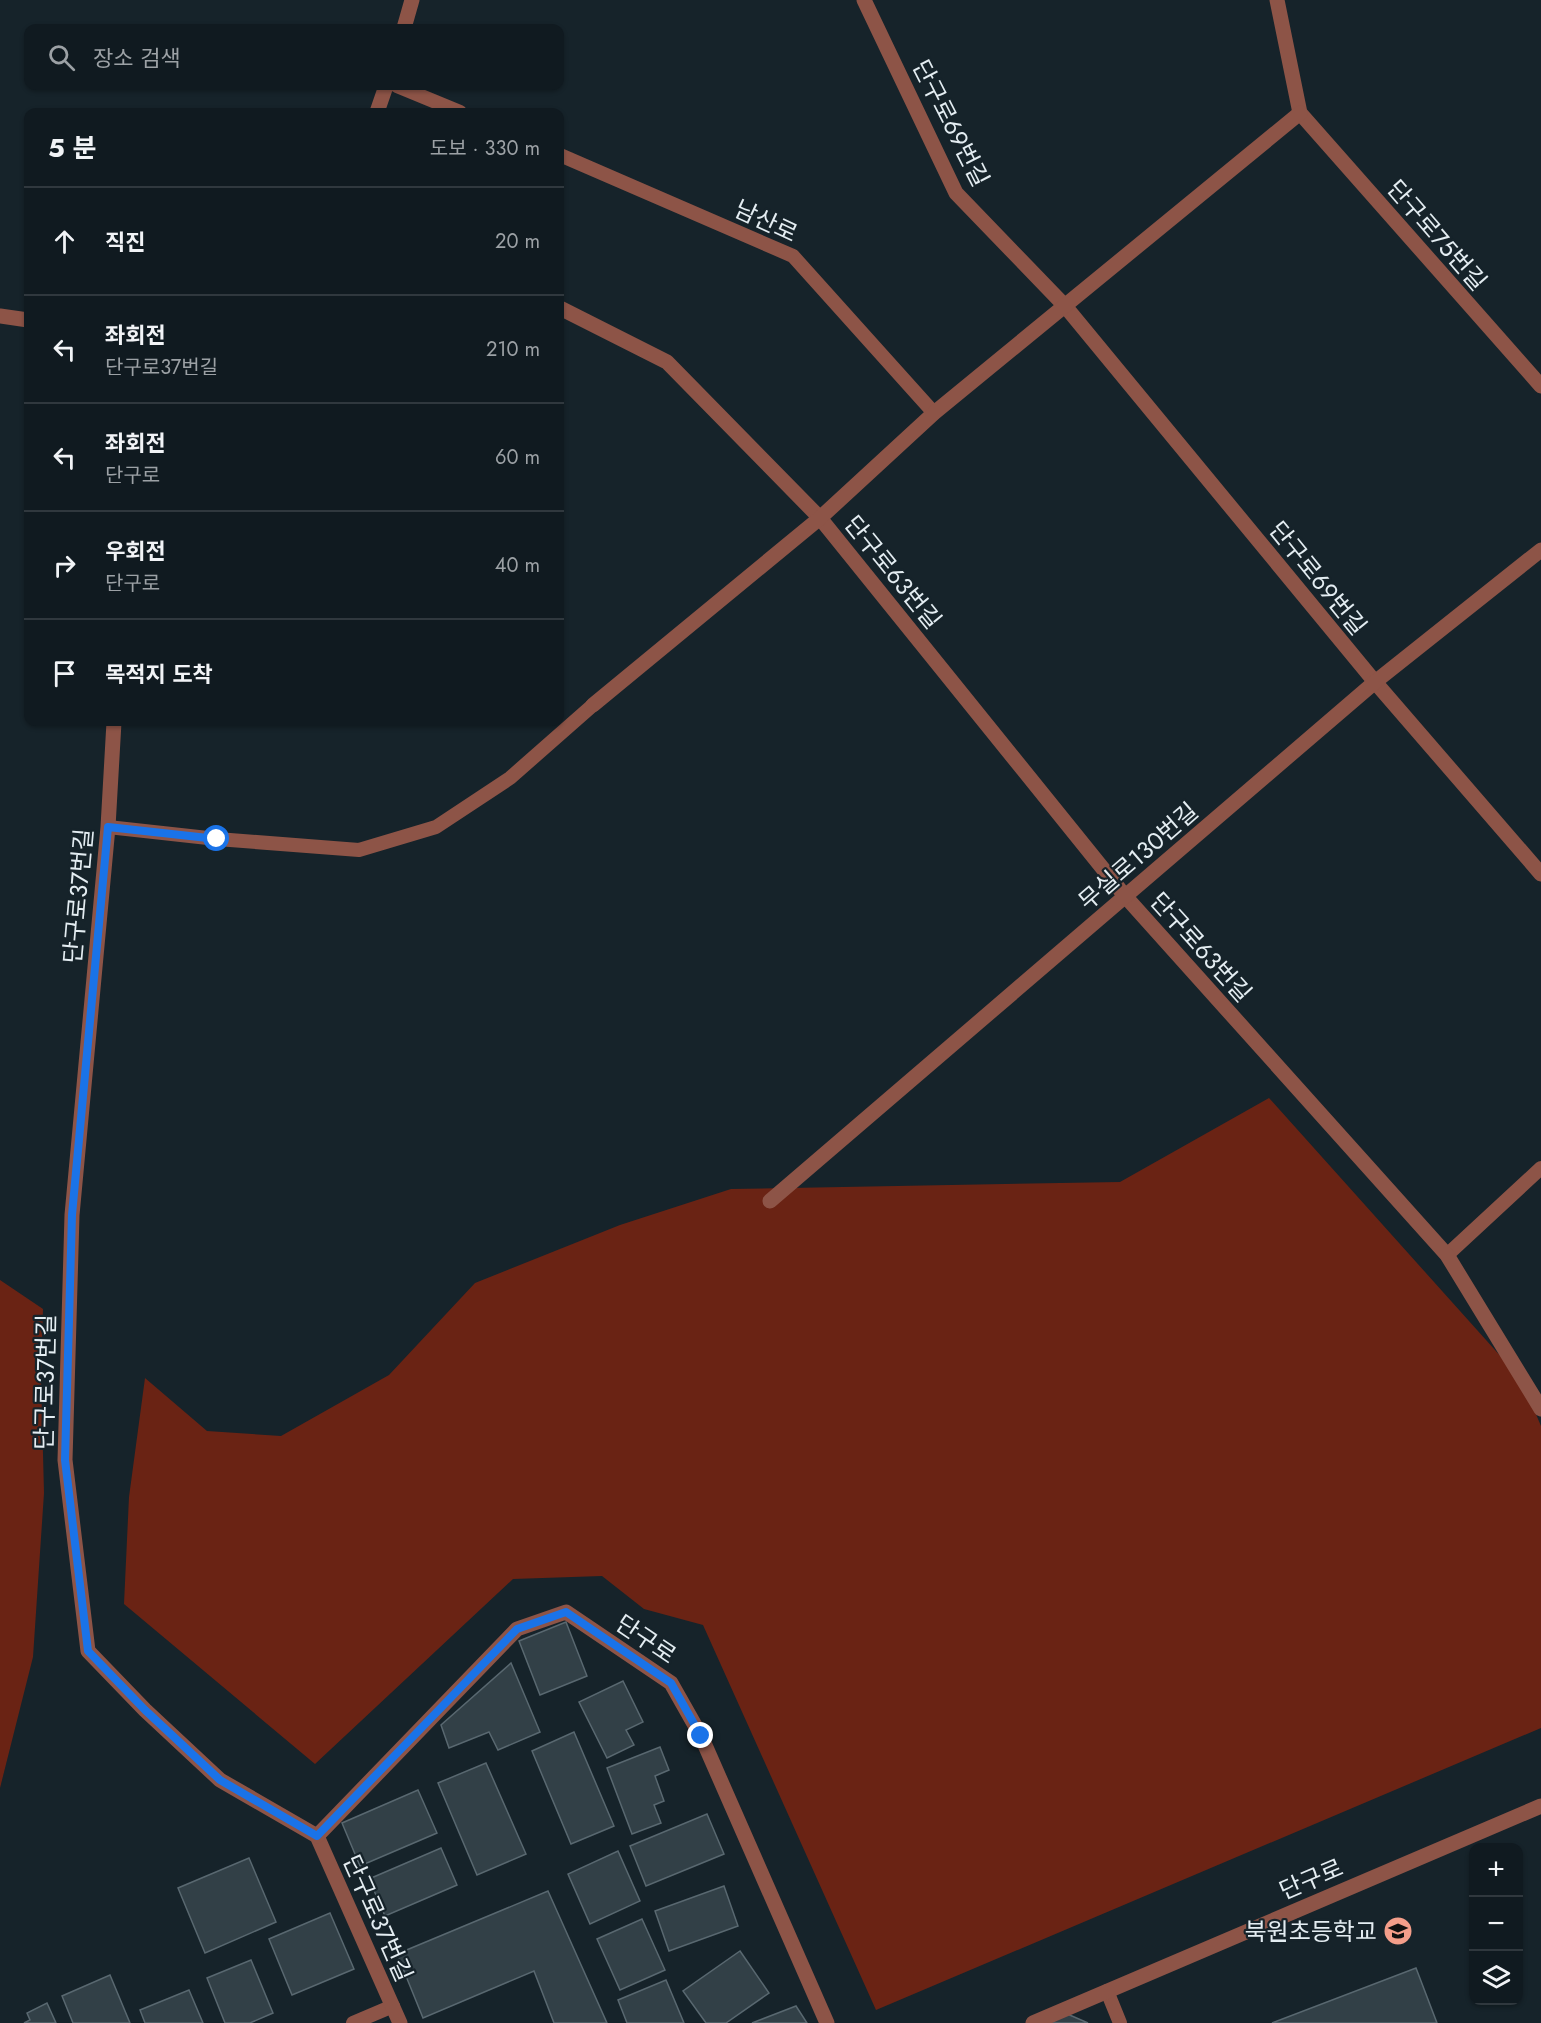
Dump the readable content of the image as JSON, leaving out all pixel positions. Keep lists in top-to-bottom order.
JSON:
{
  "streets": {
    "street": [
      "단구로69번길",
      "단구로75번길",
      "단구로63번길",
      "무실로130번길",
      "단구로37번길",
      "단구로"
    ],
    "lane": ["남산로"]
  },
  "crossings": [
    ["단구로69번길", "무실로130번길"],
    ["단구로63번길", "무실로130번길"],
    ["단구로37번길", "단구로"]
  ],
  "places": {
    "school or university": ["북원초등학교"]
  },
  "page": {
    "search": "장소 검색",
    "heading": ["5 분", "도보 · 330 m"],
    "list": [
      ["직진", "20 m"],
      ["좌회전", "단구로37번길", "210 m"],
      ["좌회전", "단구로", "60 m"],
      ["우회전", "단구로", "40 m"],
      "목적지 도착"
    ],
    "map_buttons": ["+", "−"]
  }
}
